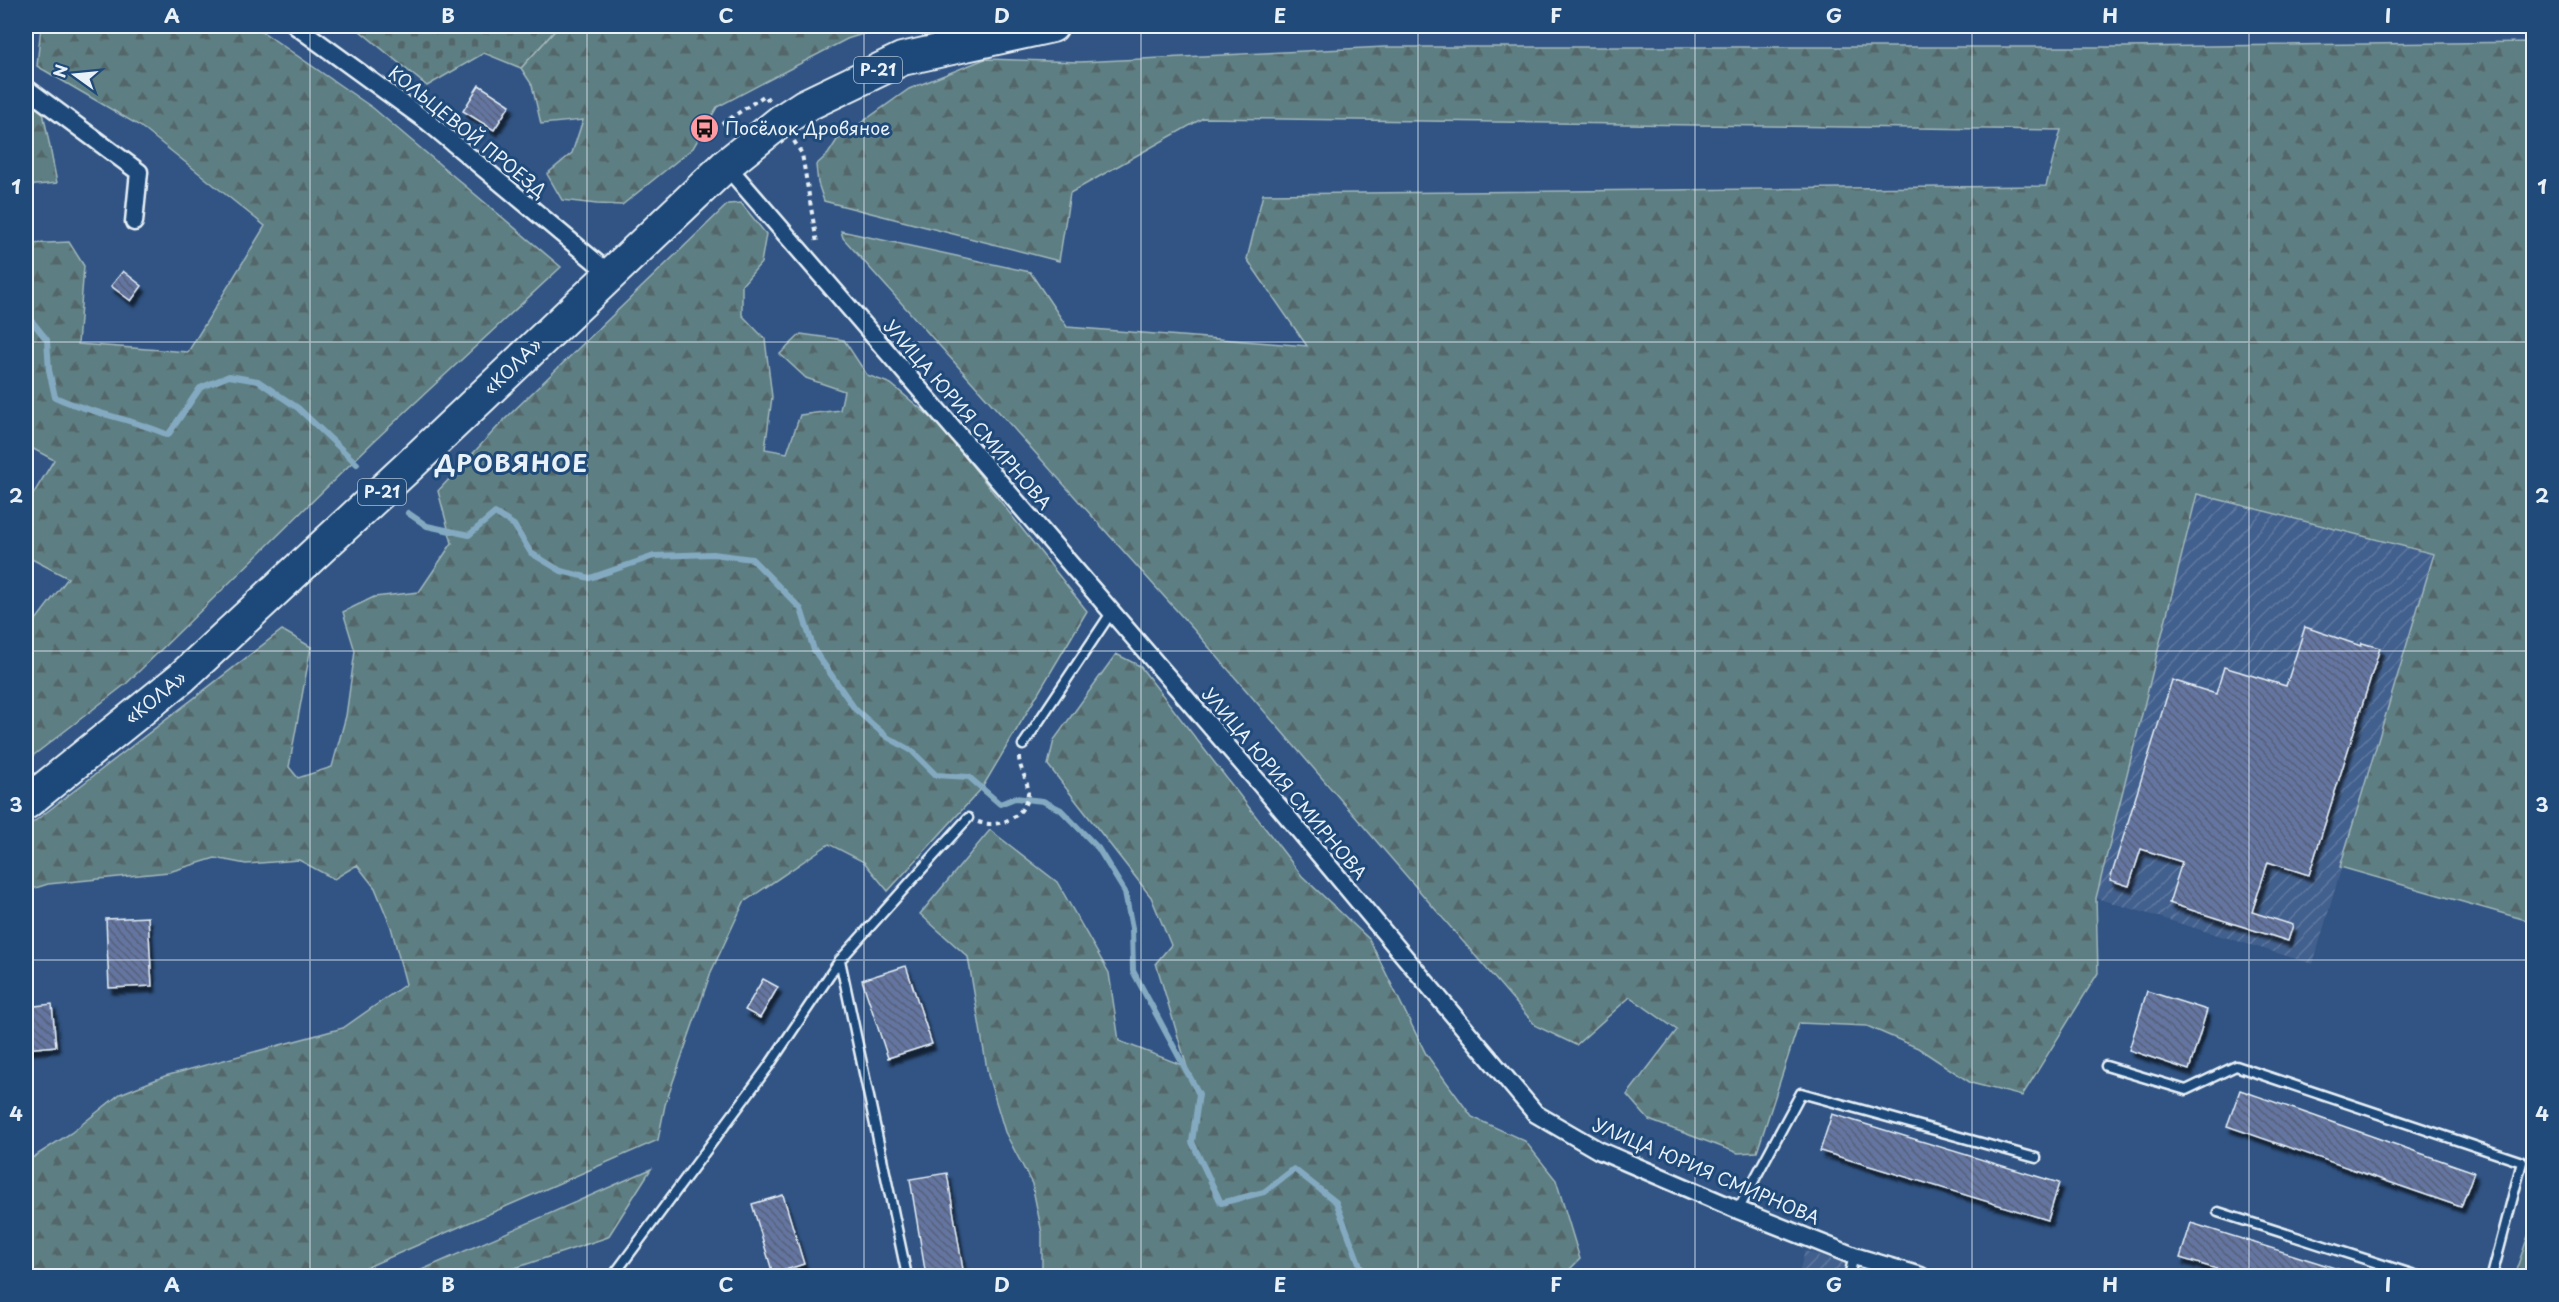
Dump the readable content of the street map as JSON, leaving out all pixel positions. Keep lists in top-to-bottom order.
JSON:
{
  "streets": {
    "highway": ["Р-21", "«КОЛА»"],
    "street": ["КОЛЬЦЕВОЙ ПРОЕЗД", "УЛИЦА ЮРИЯ СМИРНОВА"]
  },
  "crossings": [
    ["КОЛЬЦЕВОЙ ПРОЕЗД", "«КОЛА»"],
    ["«КОЛА»", "УЛИЦА ЮРИЯ СМИРНОВА"]
  ],
  "districts": ["ДРОВЯНОЕ"],
  "places": {
    "bus stop": ["Посёлок Дровяное"]
  },
  "north": "left",
  "grid": {
    "columns": [
      "A",
      "B",
      "C",
      "D",
      "E",
      "F",
      "G",
      "H",
      "I"
    ],
    "rows": [
      "1",
      "2",
      "3",
      "4"
    ]
  }
}
